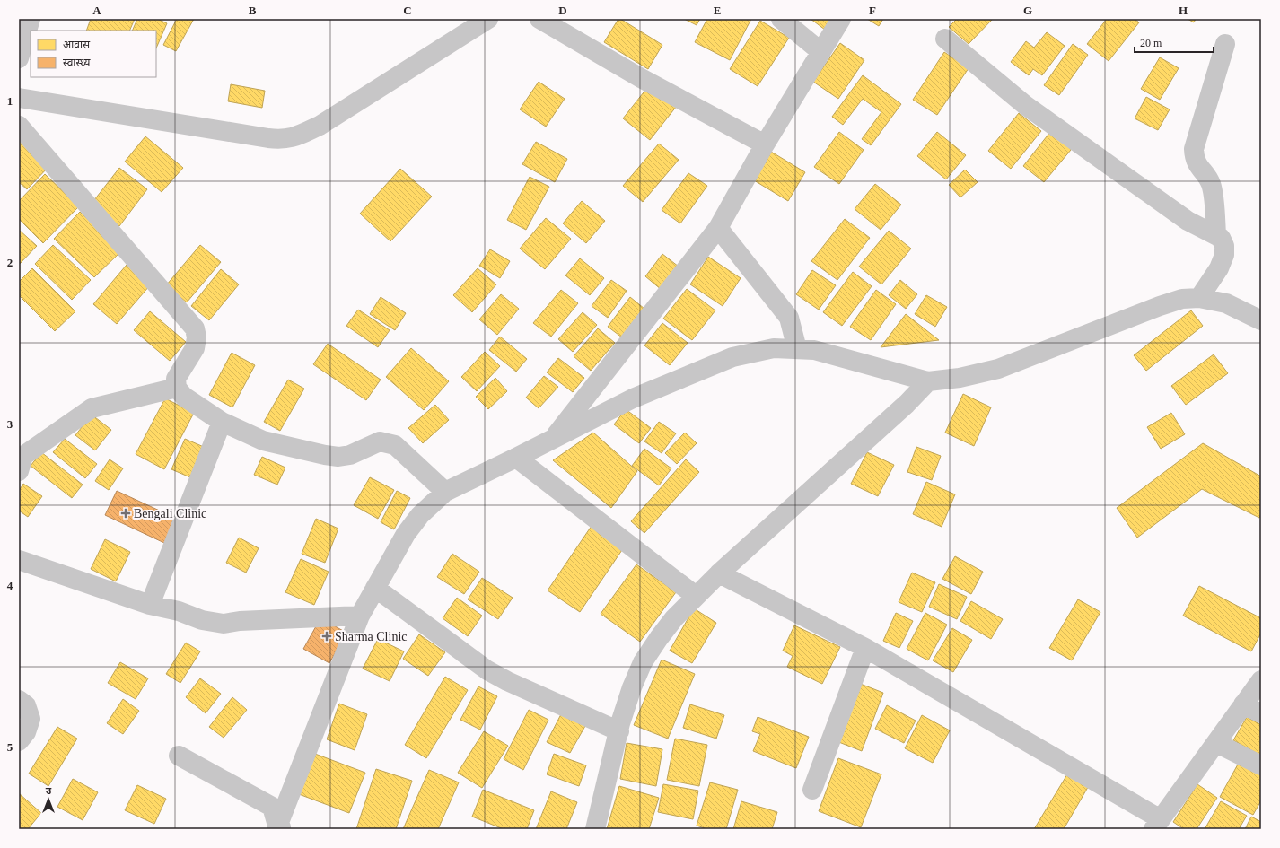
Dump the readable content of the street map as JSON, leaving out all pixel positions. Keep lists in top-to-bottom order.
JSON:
{
  "places": {
    "health": ["Bengali Clinic", "Sharma Clinic"]
  },
  "legend": ["आवास", "स्वास्थ्य"],
  "scale_bar": "20 m",
  "north": "top",
  "grid": {
    "columns": [
      "A",
      "B",
      "C",
      "D",
      "E",
      "F",
      "G",
      "H"
    ],
    "rows": [
      "1",
      "2",
      "3",
      "4",
      "5"
    ]
  }
}
